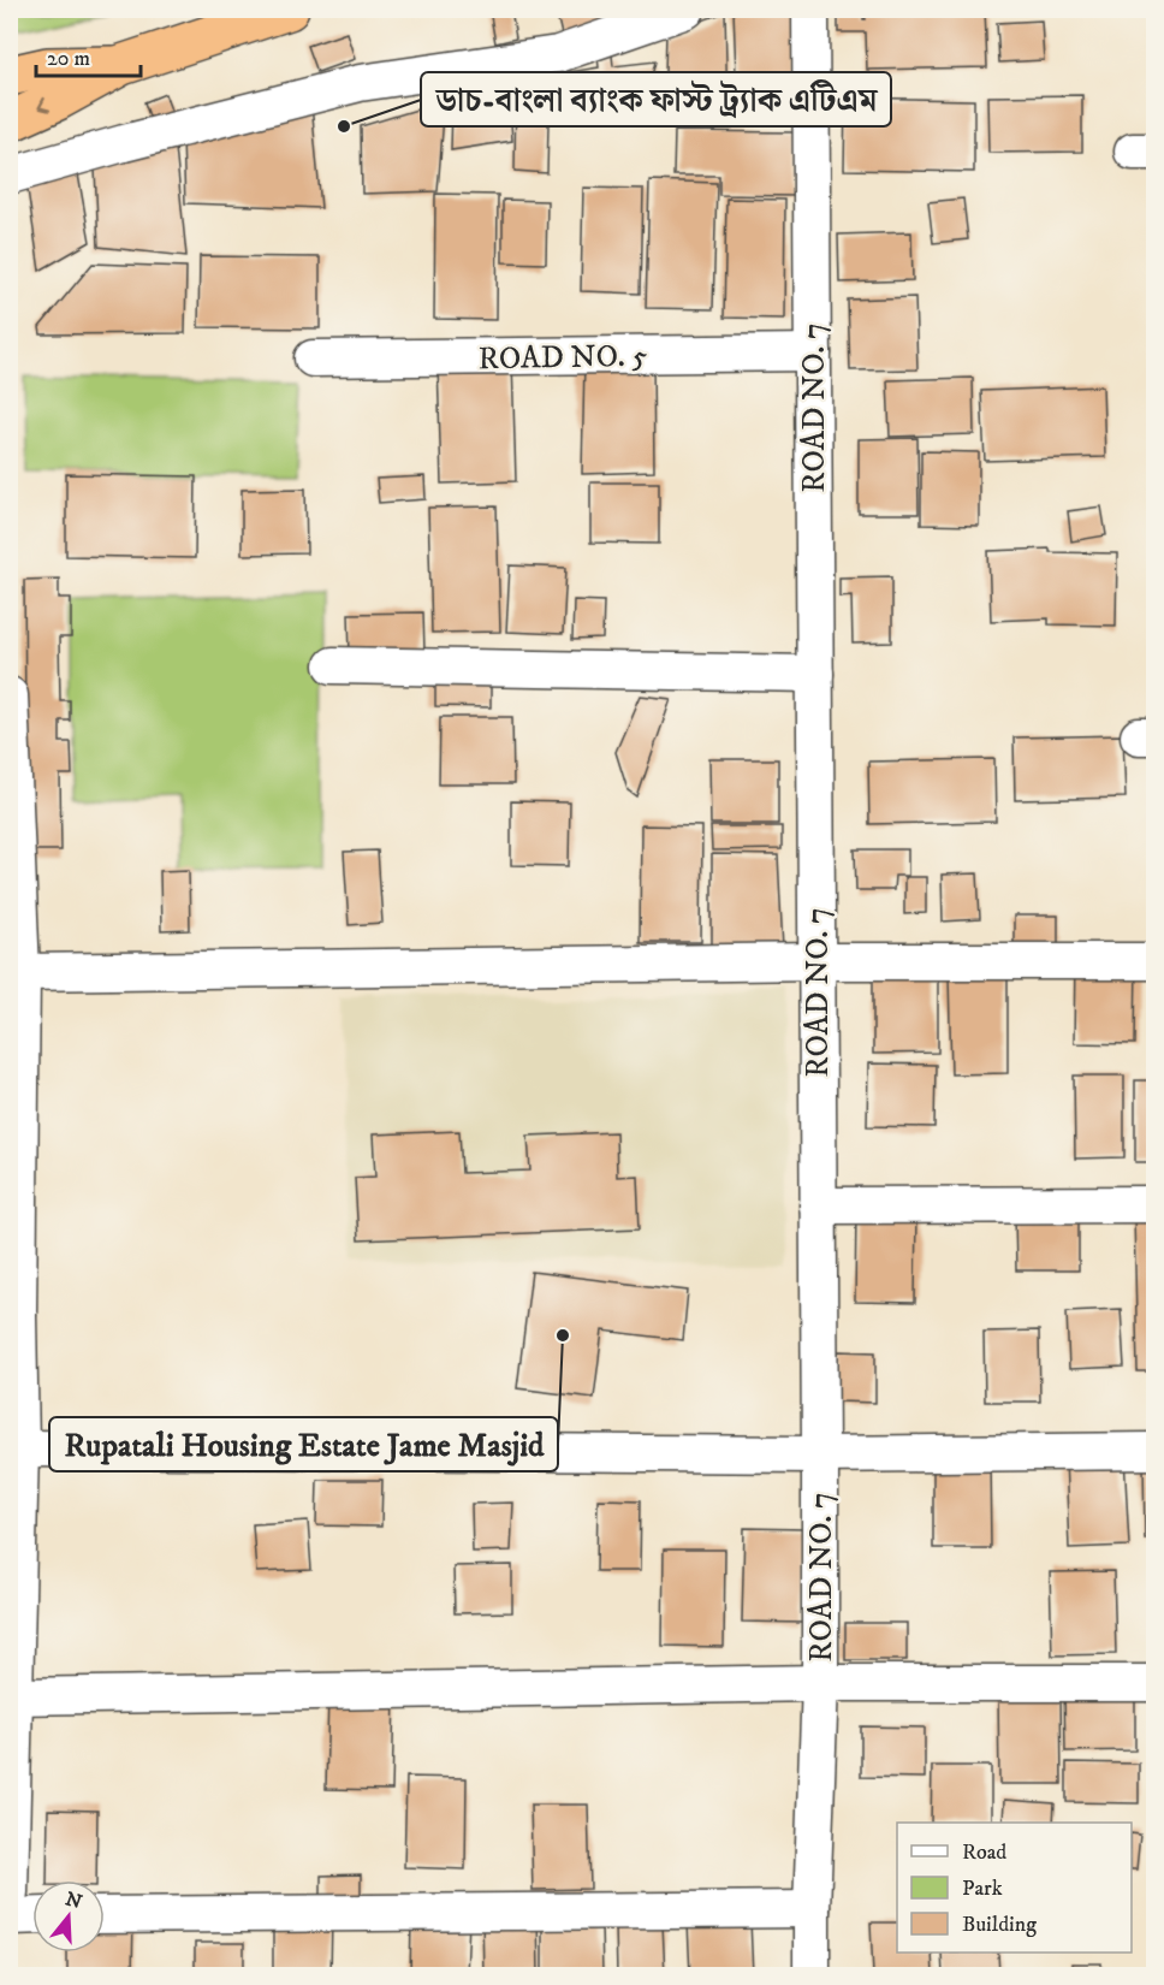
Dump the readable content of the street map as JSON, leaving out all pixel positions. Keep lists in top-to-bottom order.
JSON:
{
  "streets": {
    "street": ["ROAD NO. 5", "ROAD NO. 7"]
  },
  "crossings": [
    ["ROAD NO. 5", "ROAD NO. 7"]
  ],
  "places": ["ডাচ-বাংলা ব্যাংক ফাস্ট ট্র্যাক এটিএম", "Rupatali Housing Estate Jame Masjid"],
  "legend": ["Road", "Park", "Building"],
  "scale_bar": "20 m",
  "north": "top"
}
